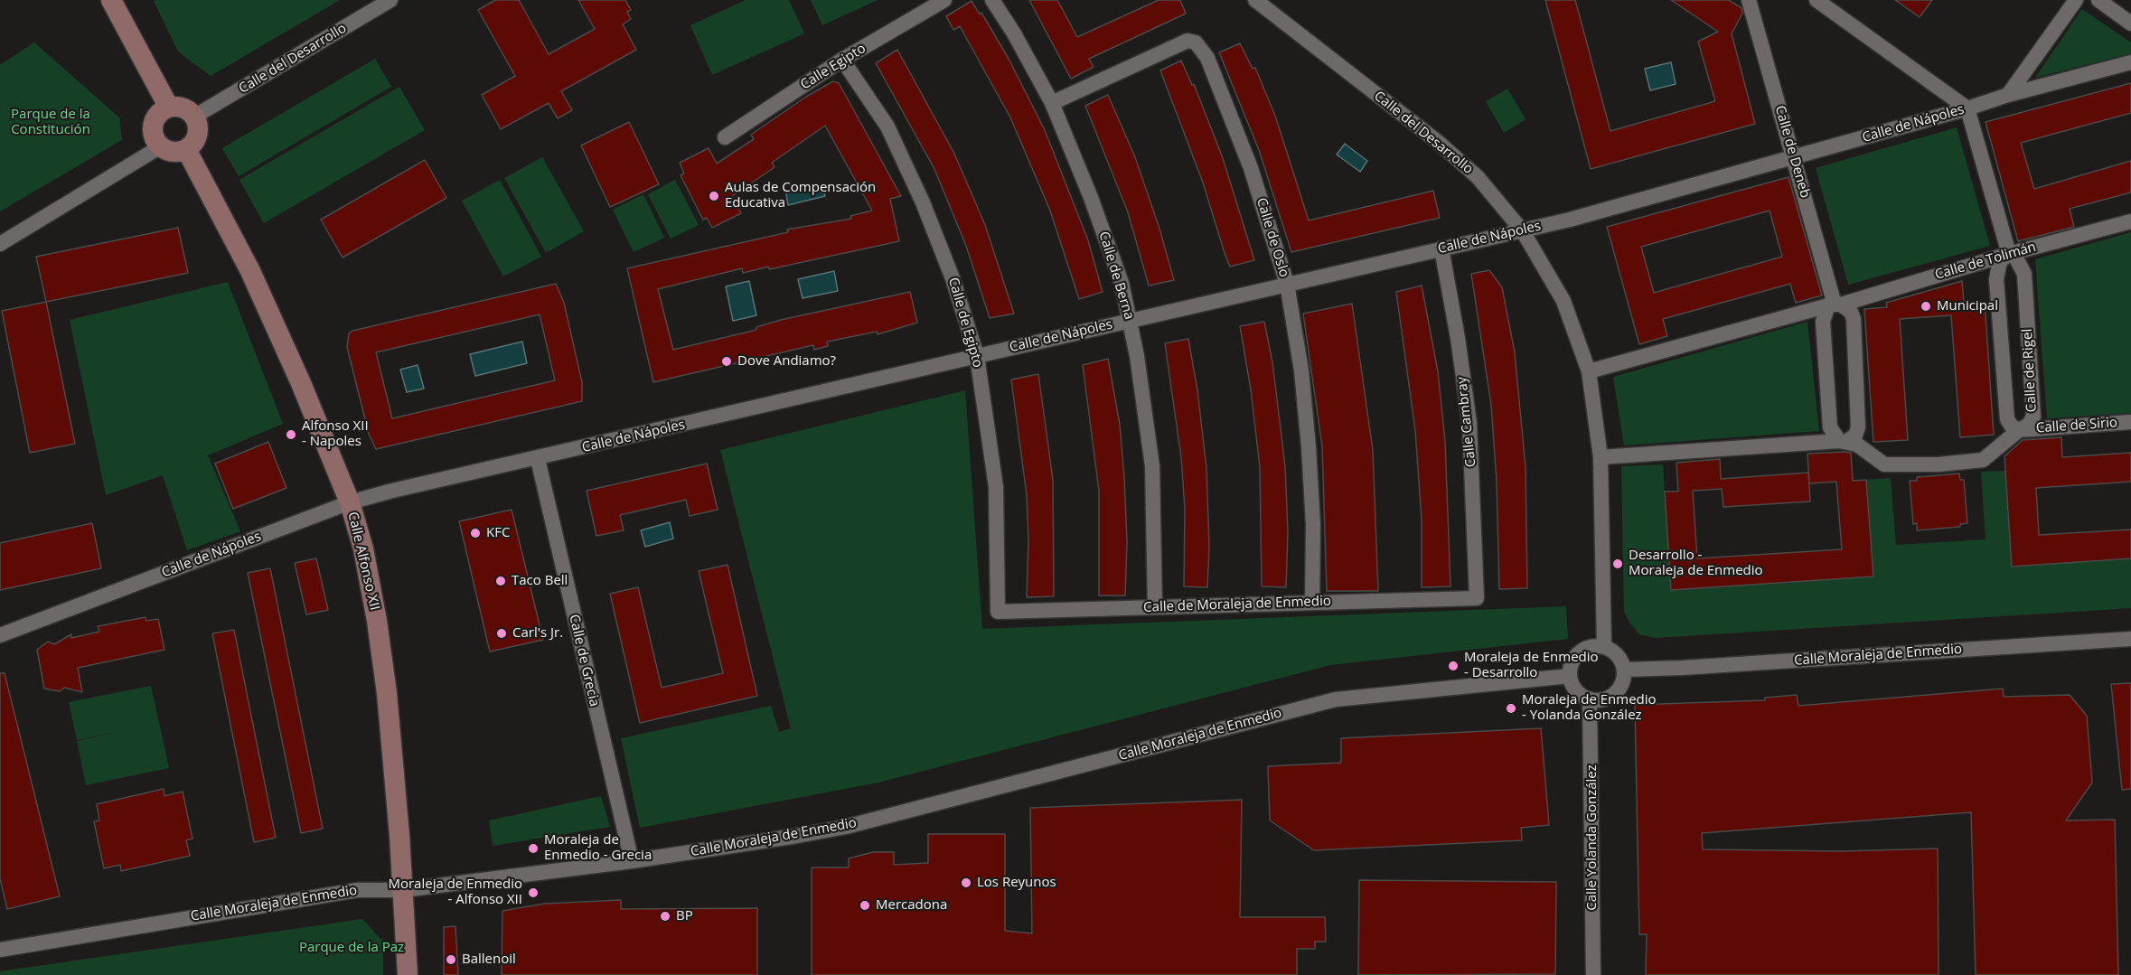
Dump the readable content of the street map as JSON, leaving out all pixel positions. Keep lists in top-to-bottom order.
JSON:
{
  "streets": {
    "street": [
      "Calle del Desarrollo",
      "Calle Egipto",
      "Calle de Nápoles",
      "Calle de Deneb",
      "Calle de Oslo",
      "Calle de Tolimán",
      "Calle de Berna",
      "Calle de Egipto",
      "Calle de Rigel",
      "Calle Cambray",
      "Calle de Sirio",
      "Calle Alfonso XII",
      "Calle de Moraleja de Enmedio",
      "Calle Moraleja de Enmedio",
      "Calle de Grecia",
      "Calle Yolanda González"
    ]
  },
  "crossings": [
    ["Calle del Desarrollo", "Calle de Nápoles"],
    ["Calle del Desarrollo", "Calle de Tolimán"],
    ["Calle del Desarrollo", "Calle de Sirio"],
    ["Calle del Desarrollo", "Calle Alfonso XII"],
    ["Calle del Desarrollo", "Calle Moraleja de Enmedio"],
    ["Calle del Desarrollo", "Calle Yolanda González"],
    ["Calle Egipto", "Calle de Egipto"],
    ["Calle de Nápoles", "Calle de Deneb"],
    ["Calle de Nápoles", "Calle de Oslo"],
    ["Calle de Nápoles", "Calle de Berna"],
    ["Calle de Nápoles", "Calle de Egipto"],
    ["Calle de Nápoles", "Calle de Rigel"],
    ["Calle de Nápoles", "Calle Cambray"],
    ["Calle de Nápoles", "Calle Alfonso XII"],
    ["Calle de Nápoles", "Calle de Grecia"],
    ["Calle de Deneb", "Calle de Tolimán"],
    ["Calle de Oslo", "Calle de Berna"],
    ["Calle de Oslo", "Calle de Moraleja de Enmedio"],
    ["Calle de Tolimán", "Calle de Rigel"],
    ["Calle de Berna", "Calle de Moraleja de Enmedio"],
    ["Calle de Egipto", "Calle de Moraleja de Enmedio"],
    ["Calle de Rigel", "Calle de Sirio"],
    ["Calle Cambray", "Calle de Moraleja de Enmedio"],
    ["Calle Alfonso XII", "Calle Moraleja de Enmedio"],
    ["Calle Moraleja de Enmedio", "Calle de Grecia"],
    ["Calle Moraleja de Enmedio", "Calle Yolanda González"]
  ],
  "parks": ["Parque de la Constitución", "Parque de la Paz"],
  "places": [
    "Aulas de Compensación Educativa",
    "Municipal",
    "Dove Andiamo?",
    "Alfonso XII - Napoles",
    "KFC",
    "Desarrollo - Moraleja de Enmedio",
    "Taco Bell",
    "Carl's Jr.",
    "Moraleja de Enmedio - Desarrollo",
    "Moraleja de Enmedio - Yolanda González",
    "Moraleja de Enmedio - Grecia",
    "Los Reyunos",
    "Moraleja de Enmedio - Alfonso XII",
    "Mercadona",
    "BP",
    "Ballenoil"
  ]
}
